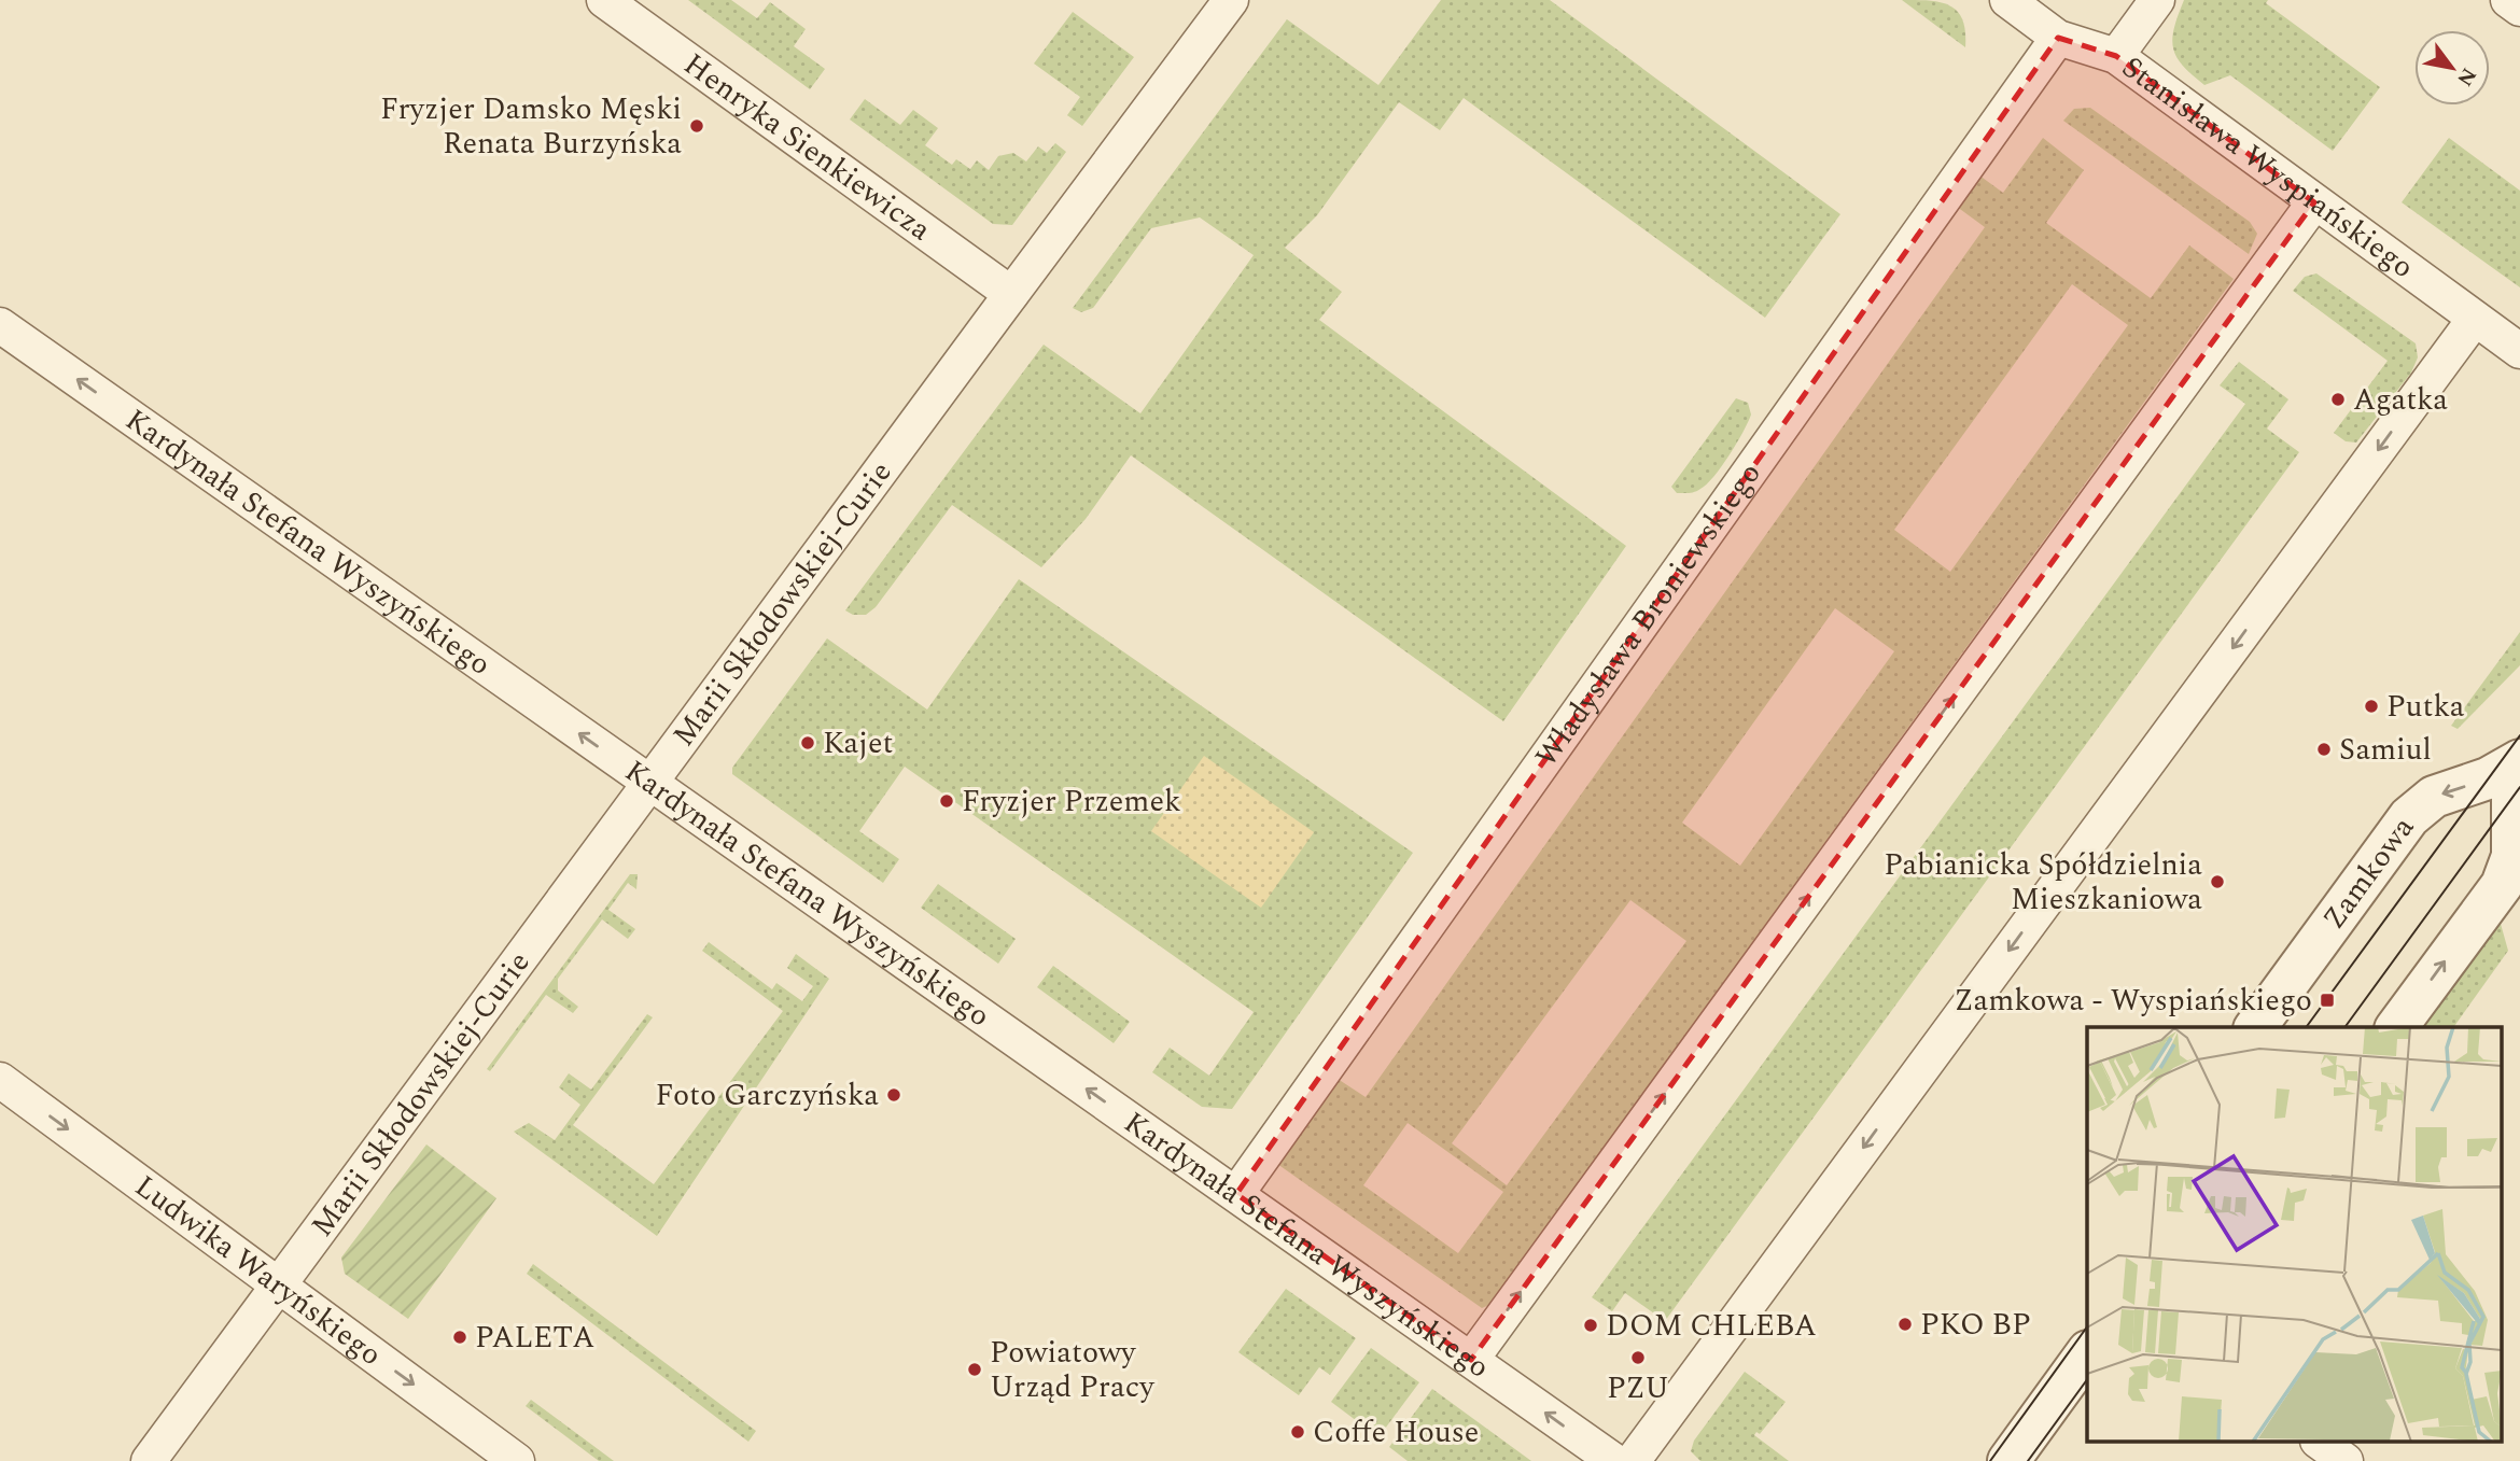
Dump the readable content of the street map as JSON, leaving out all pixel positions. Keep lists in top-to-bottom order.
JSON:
{
  "streets": {
    "street": [
      "Henryka Sienkiewicza",
      "Stanisława Wyspiańskiego",
      "Kardynała Stefana Wyszyńskiego",
      "Marii Skłodowskiej-Curie",
      "Władysława Broniewskiego",
      "Zamkowa",
      "Ludwika Waryńskiego"
    ]
  },
  "crossings": [
    ["Henryka Sienkiewicza", "Marii Skłodowskiej-Curie"],
    ["Stanisława Wyspiańskiego", "Władysława Broniewskiego"],
    ["Kardynała Stefana Wyszyńskiego", "Marii Skłodowskiej-Curie"],
    ["Kardynała Stefana Wyszyńskiego", "Władysława Broniewskiego"],
    ["Marii Skłodowskiej-Curie", "Ludwika Waryńskiego"]
  ],
  "one_way": ["Kardynała Stefana Wyszyńskiego", "Ludwika Waryńskiego"],
  "places": {
    "other": [
      "Fryzjer Damsko Męski Renata Burzyńska",
      "Agatka",
      "Putka",
      "Kajet",
      "Samiul",
      "Fryzjer Przemek",
      "Pabianicka Spółdzielnia Mieszkaniowa",
      "Foto Garczyńska",
      "PKO BP",
      "DOM CHLEBA",
      "PALETA",
      "PZU",
      "Powiatowy Urząd Pracy",
      "Coffe House"
    ],
    "transit": ["Zamkowa - Wyspiańskiego"]
  },
  "north": "bottom right"
}
